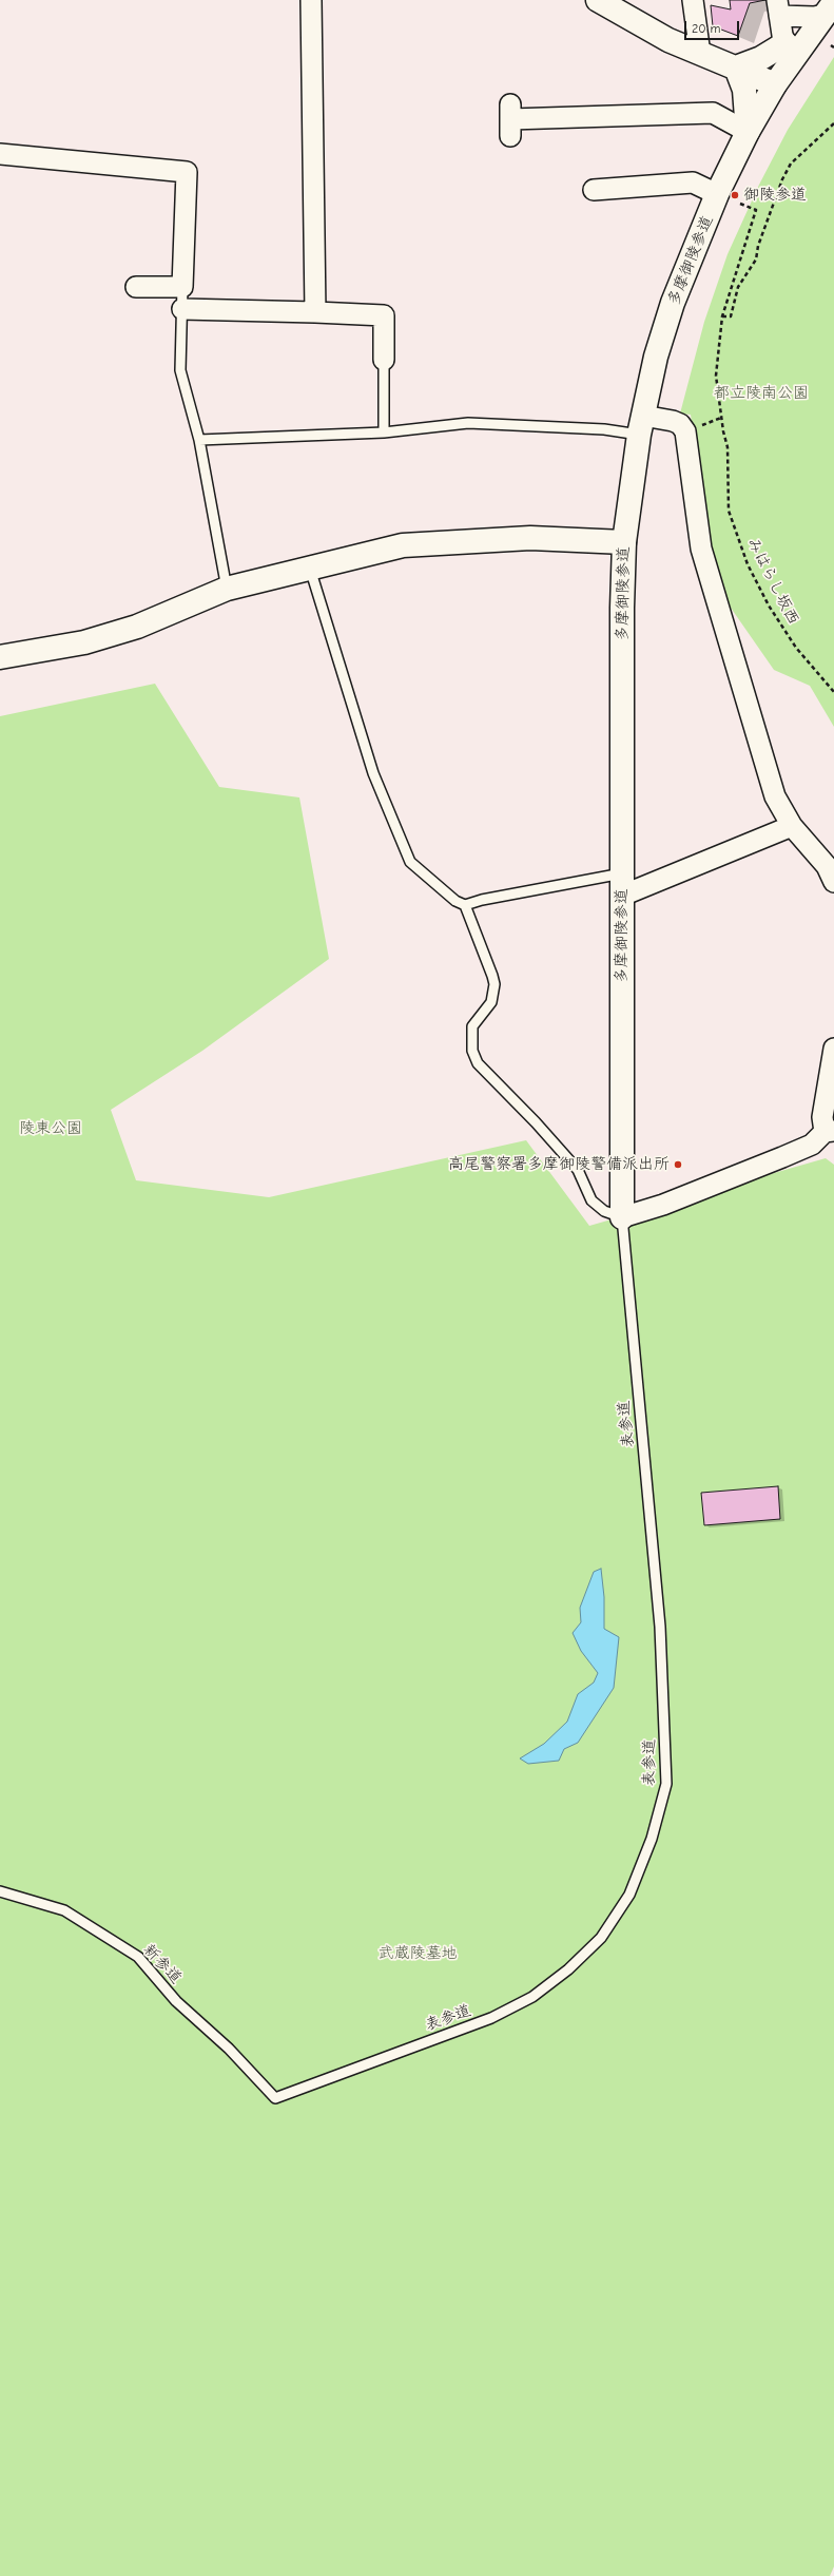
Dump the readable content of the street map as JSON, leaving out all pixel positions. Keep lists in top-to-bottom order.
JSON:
{
  "streets": {
    "main road": ["多摩御陵参道"],
    "lane": ["表参道", "新参道"],
    "path": ["みはらし坂西"]
  },
  "crossings": [
    ["多摩御陵参道", "表参道"],
    ["表参道", "新参道"]
  ],
  "parks": ["都立陵南公園", "陵東公園", "武蔵陵墓地"],
  "places": ["御陵参道", "高尾警察署多摩御陵警備派出所"],
  "scale_bar": "20 m"
}
